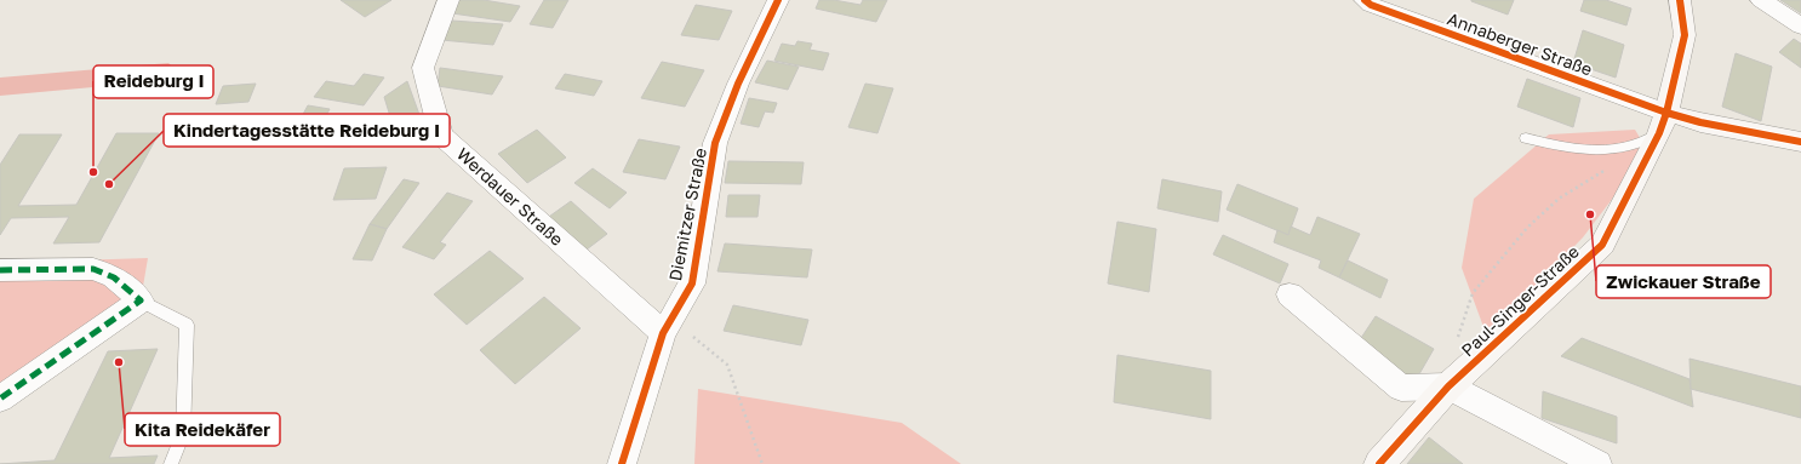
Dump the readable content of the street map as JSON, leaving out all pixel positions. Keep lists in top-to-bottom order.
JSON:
{
  "streets": {
    "street": [
      "Annaberger Straße",
      "Werdauer Straße",
      "Diemitzer Straße",
      "Paul-Singer-Straße"
    ]
  },
  "crossings": [
    ["Annaberger Straße", "Paul-Singer-Straße"],
    ["Werdauer Straße", "Diemitzer Straße"]
  ],
  "places": [
    "Reideburg I",
    "Kindertagesstätte Reideburg I",
    "Zwickauer Straße",
    "Kita Reidekäfer"
  ]
}
